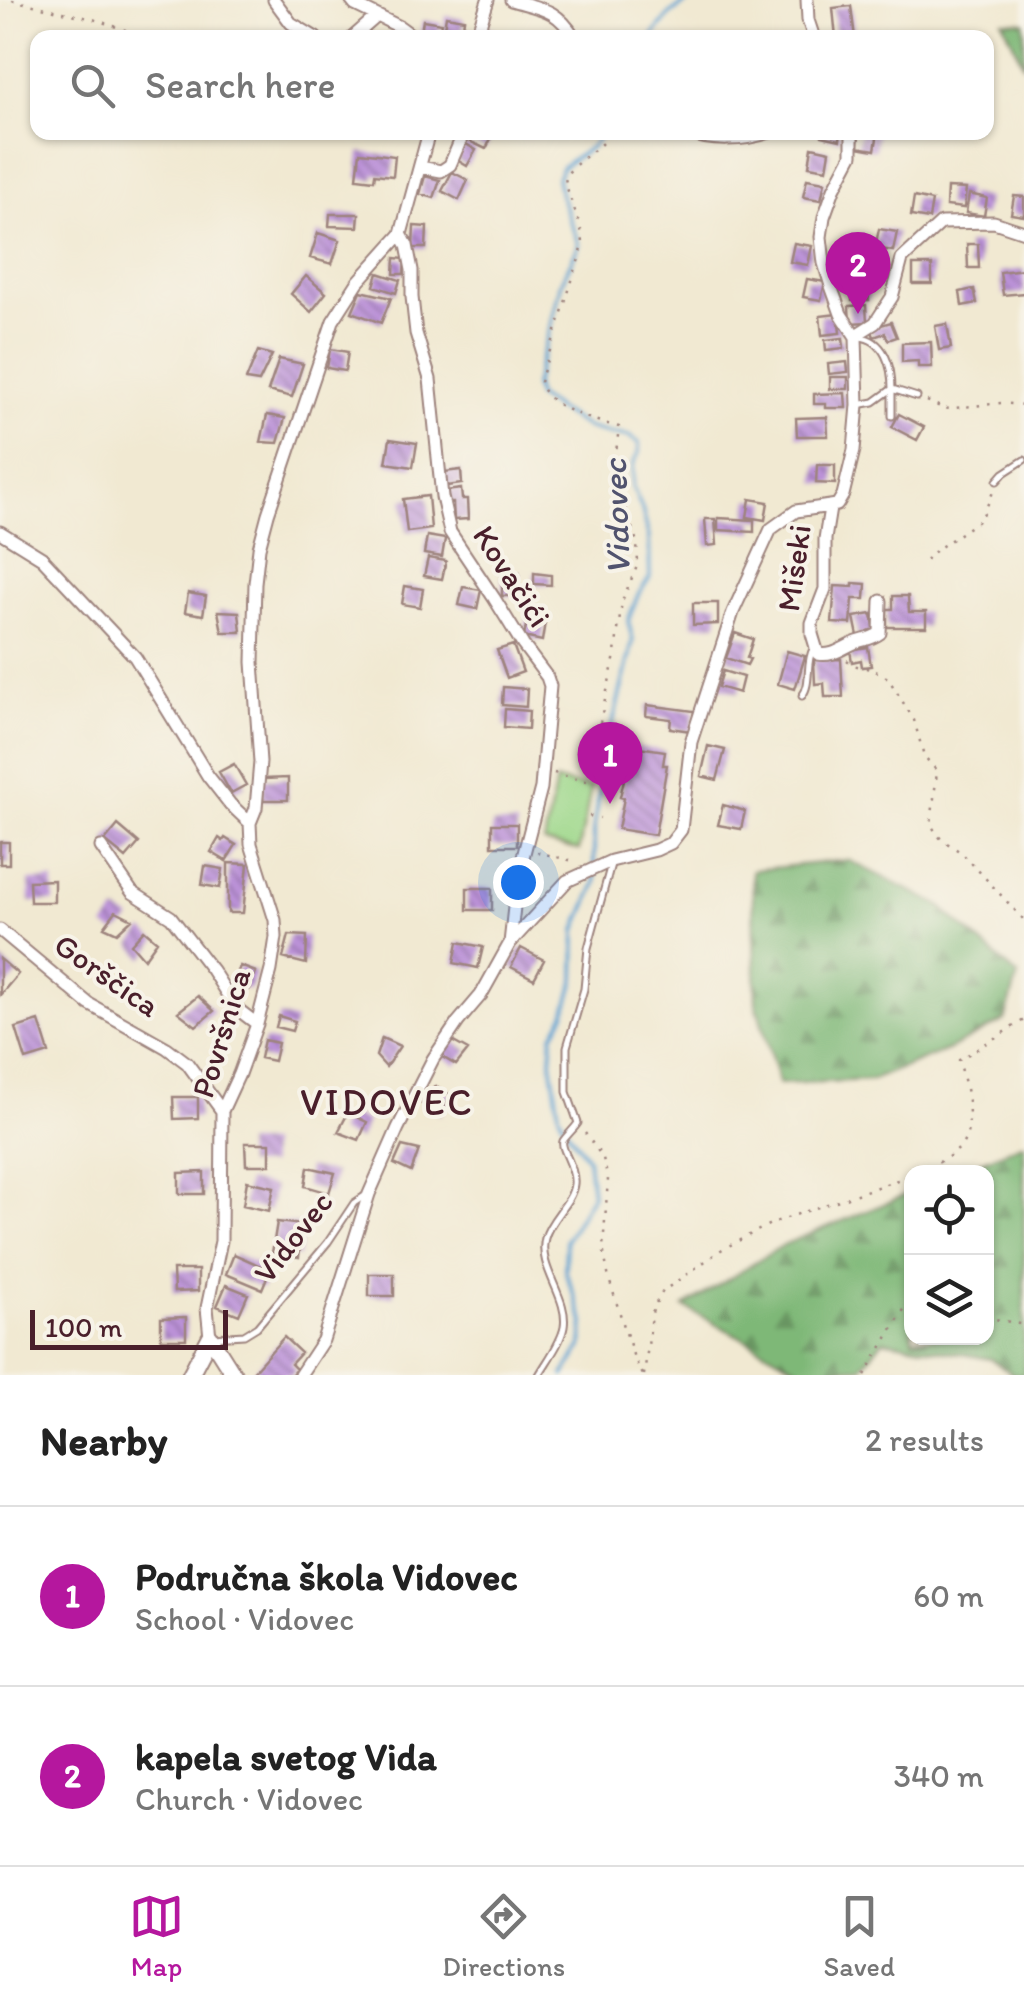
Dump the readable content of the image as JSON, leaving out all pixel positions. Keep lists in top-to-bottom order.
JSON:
{
  "streets": {
    "street": [
      "Mišeki",
      "Kovačići",
      "Gorščica",
      "Površnica",
      "Vidovec"
    ]
  },
  "crossings": [
    ["Mišeki", "Vidovec"],
    ["Kovačići", "Vidovec"],
    ["Gorščica", "Površnica"],
    ["Površnica", "Vidovec"]
  ],
  "districts": ["VIDOVEC"],
  "water": ["Vidovec"],
  "scale_bar": "100 m",
  "page": {
    "search": "Search here",
    "pins": ["2", "1"],
    "scale": "100 m",
    "heading": ["Nearby", "2 results"],
    "list": [
      {
        "mark": "1",
        "name": "Područna škola Vidovec",
        "note": "School · Vidovec",
        "value": "60 m"
      },
      {
        "mark": "2",
        "name": "kapela svetog Vida",
        "note": "Church · Vidovec",
        "value": "340 m"
      }
    ],
    "nav": ["Map", "Directions", "Saved"]
  }
}
